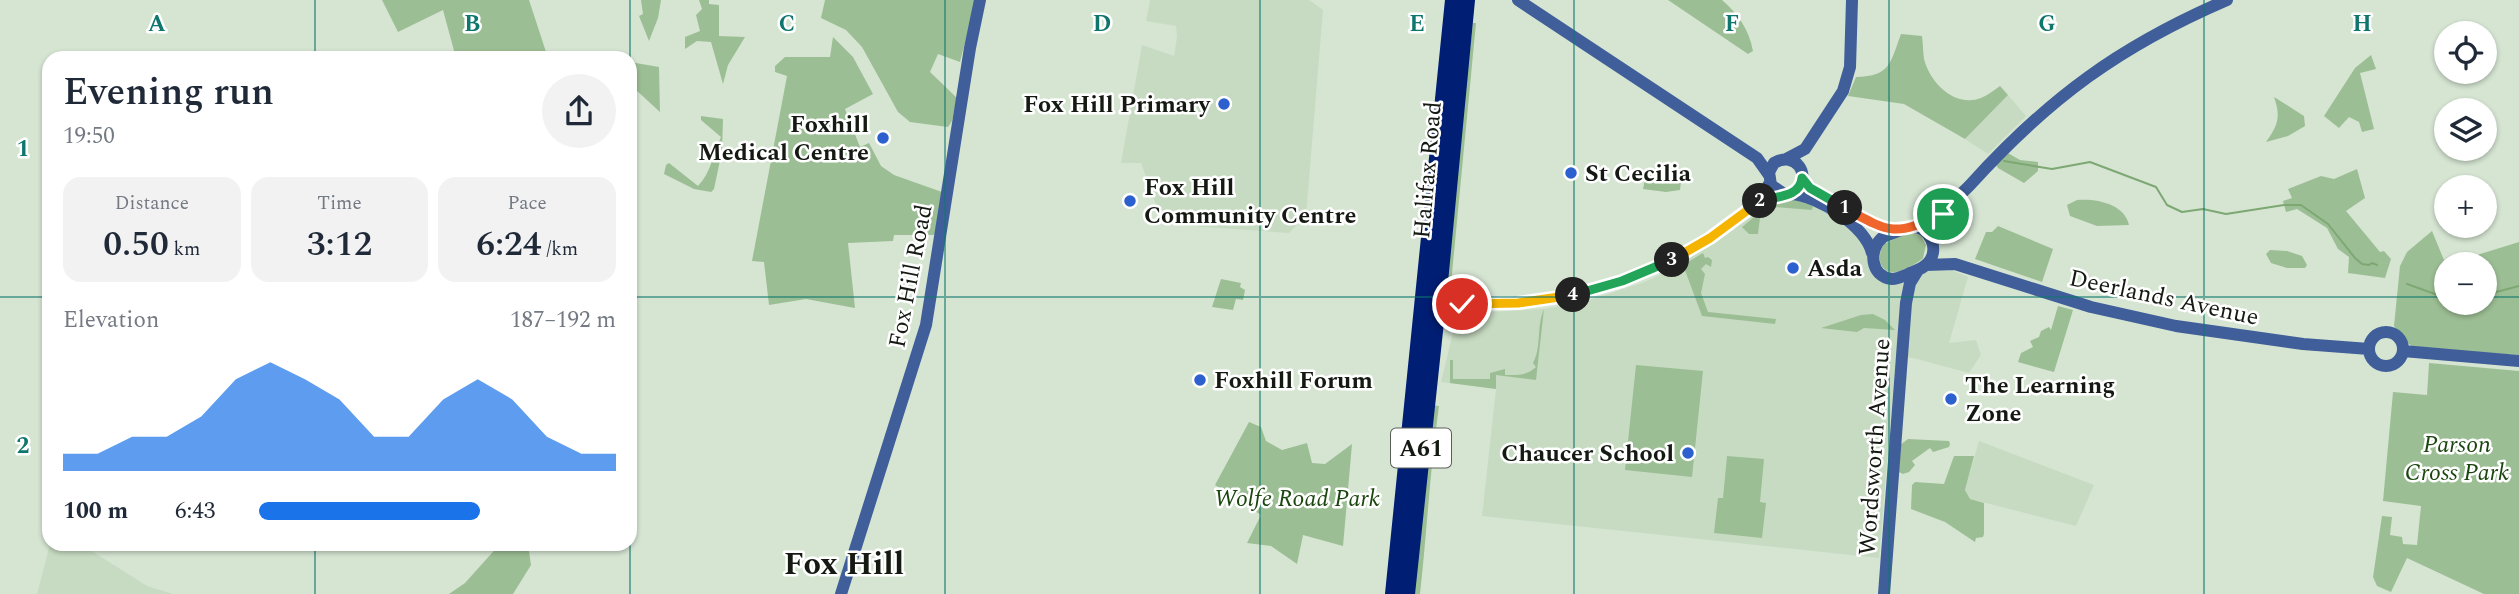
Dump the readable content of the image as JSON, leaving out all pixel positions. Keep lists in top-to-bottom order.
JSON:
{
  "streets": {
    "highway": ["Halifax Road", "A61"],
    "street": ["Fox Hill Road", "Deerlands Avenue", "Wordsworth Avenue"]
  },
  "crossings": [
    ["Deerlands Avenue", "Wordsworth Avenue"]
  ],
  "districts": ["Fox Hill"],
  "parks": ["Parson Cross Park", "Wolfe Road Park"],
  "places": [
    "Fox Hill Primary",
    "Foxhill Medical Centre",
    "St Cecilia",
    "Fox Hill Community Centre",
    "Asda",
    "Foxhill Forum",
    "The Learning Zone",
    "Chaucer School"
  ],
  "page": {
    "map_buttons": ["+", "−"],
    "heading": ["Evening run", "19:50"],
    "stats": [
      ["Distance", "0.50 km"],
      ["Time", "3:12"],
      ["Pace", "6:24 /km"]
    ],
    "pins": [
      "2",
      "1",
      "3",
      "4"
    ],
    "chart": ["Elevation", "187–192 m"],
    "list": [
      {
        "name": "100 m",
        "note": "6:43"
      }
    ]
  },
  "grid": {
    "columns": [
      "A",
      "B",
      "C",
      "D",
      "E",
      "F",
      "G",
      "H"
    ],
    "rows": ["1", "2"]
  }
}
